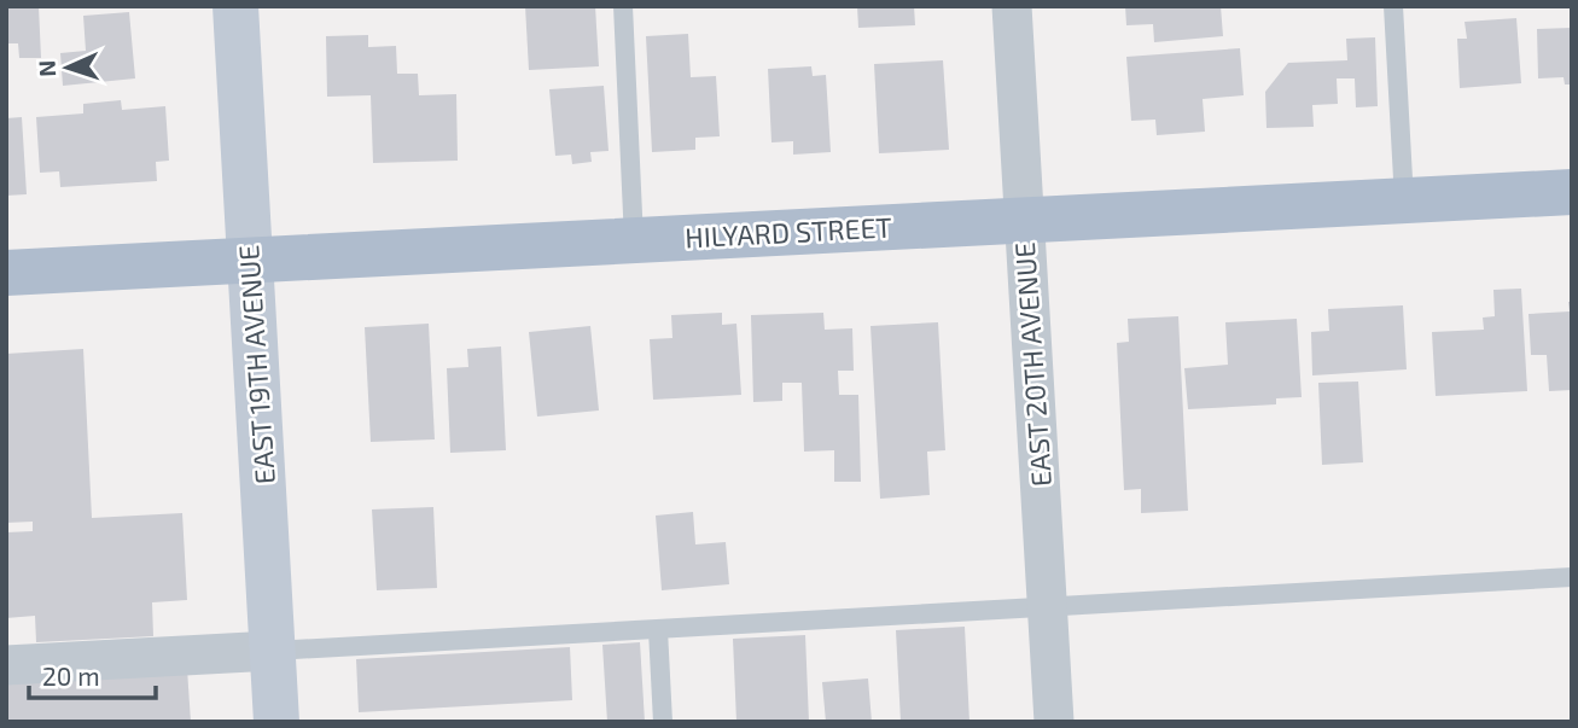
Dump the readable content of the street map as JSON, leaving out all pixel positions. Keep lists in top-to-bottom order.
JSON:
{
  "streets": {
    "main road": ["HILYARD STREET"],
    "street": ["EAST 19TH AVENUE", "EAST 20TH AVENUE"]
  },
  "crossings": [
    ["HILYARD STREET", "EAST 19TH AVENUE"],
    ["HILYARD STREET", "EAST 20TH AVENUE"]
  ],
  "scale_bar": "20 m",
  "north": "left"
}
